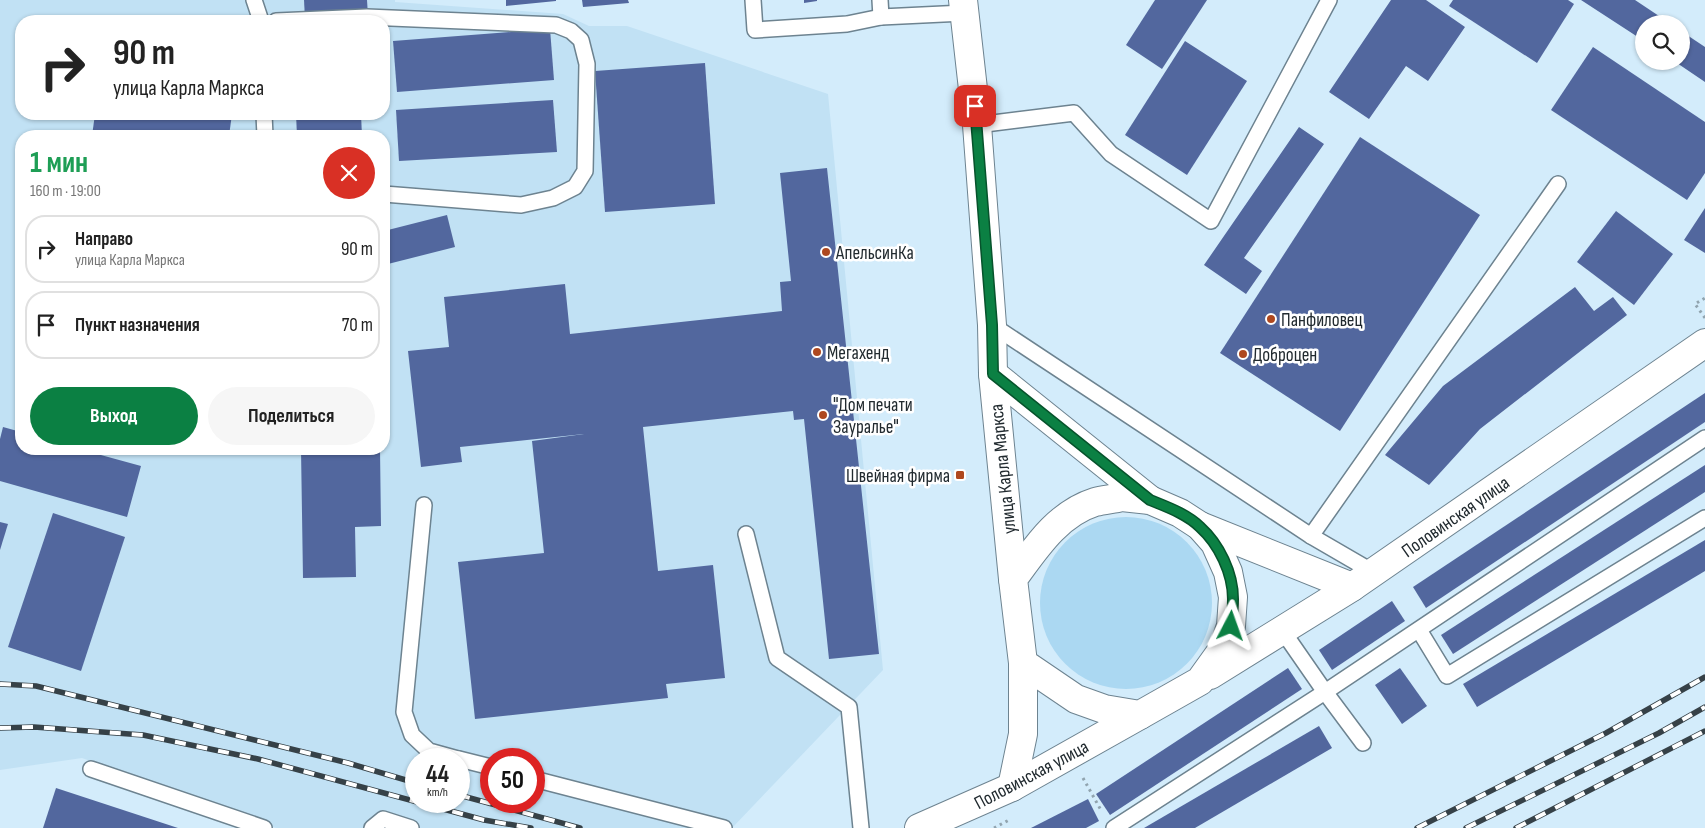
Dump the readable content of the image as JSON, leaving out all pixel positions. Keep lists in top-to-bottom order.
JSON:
{
  "streets": {
    "main road": ["улица Карла Маркса", "Половинская улица"]
  },
  "crossings": [
    ["улица Карла Маркса", "Половинская улица"]
  ],
  "places": {
    "other": [
      "АпельсинКа",
      "Панфиловец",
      "Мегахенд",
      "Доброцен",
      "\"Дом печати Зауралье\""
    ],
    "transit": ["Швейная фирма"]
  },
  "page": {
    "turn": ["90 m", "улица Карла Маркса"],
    "heading": ["1 мин", "160 m · 19:00"],
    "list": [
      {
        "name": "Направо",
        "note": "улица Карла Маркса",
        "value": "90 m"
      },
      {
        "name": "Пункт назначения",
        "value": "70 m"
      }
    ],
    "buttons": ["Выход", "Поделиться"],
    "speed": "44 km/h",
    "limit": "50"
  }
}
